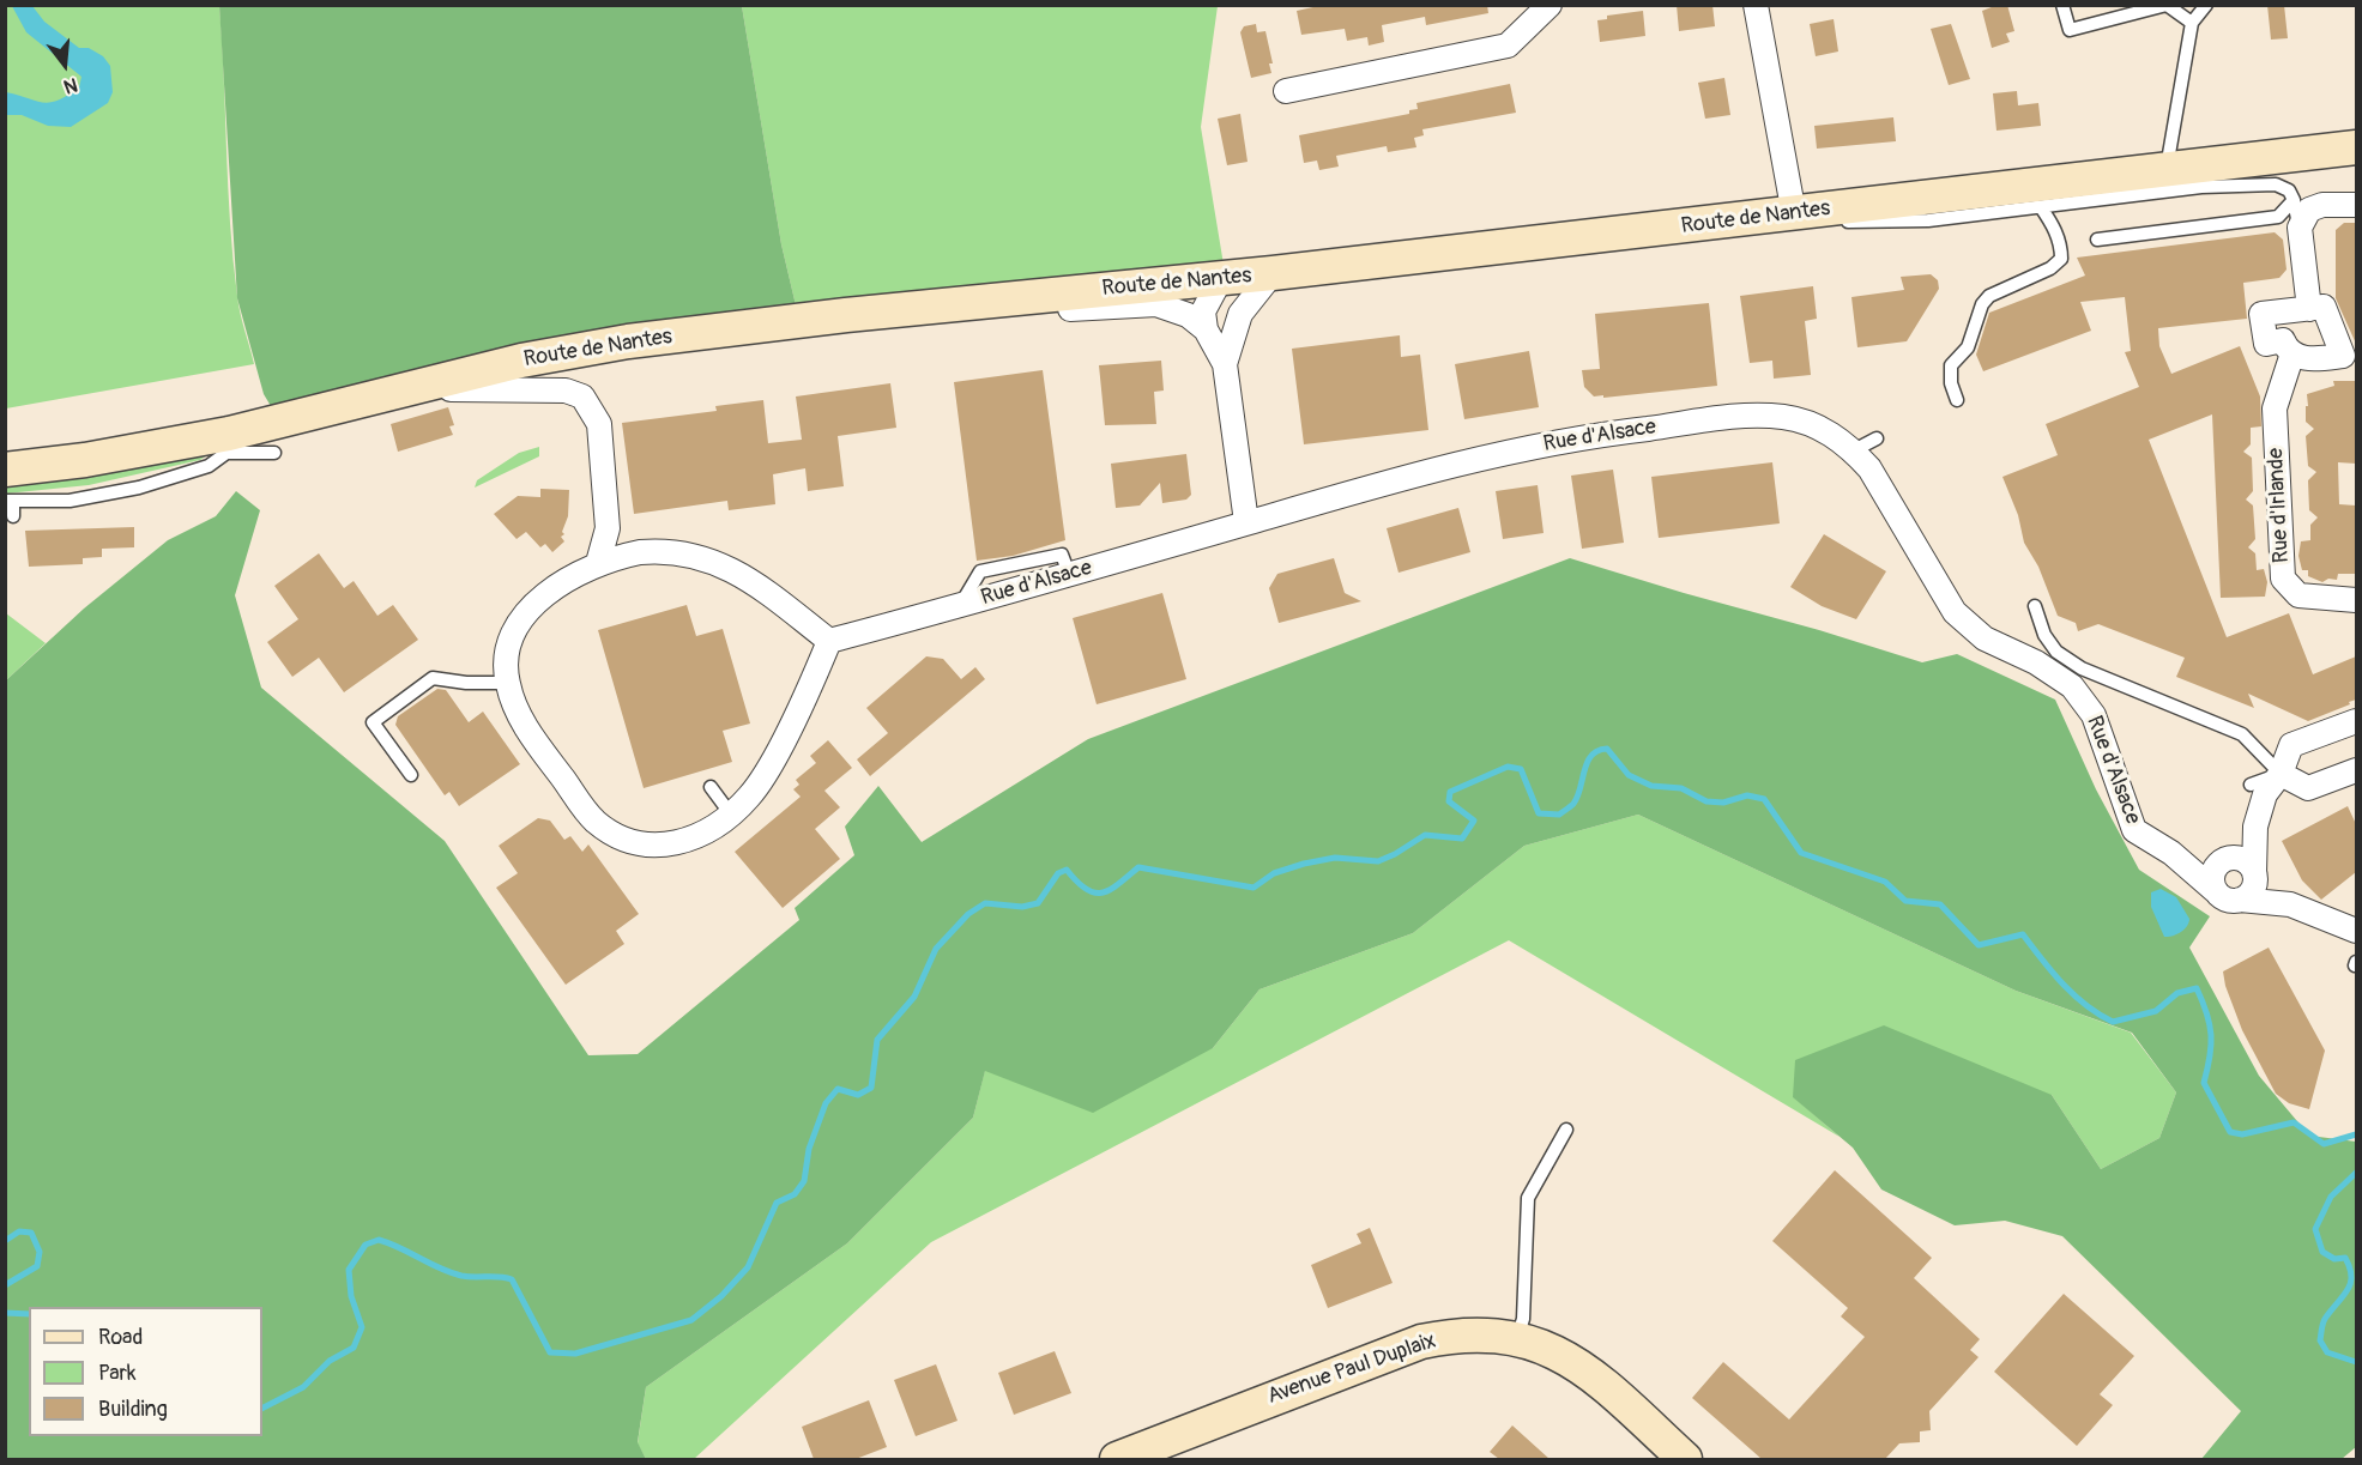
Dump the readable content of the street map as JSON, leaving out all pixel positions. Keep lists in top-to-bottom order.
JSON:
{
  "streets": {
    "main road": ["Route de Nantes", "Avenue Paul Duplaix"],
    "street": ["Rue d'Alsace", "Rue d'Irlande"]
  },
  "legend": ["Road", "Park", "Building"],
  "north": "bottom"
}
